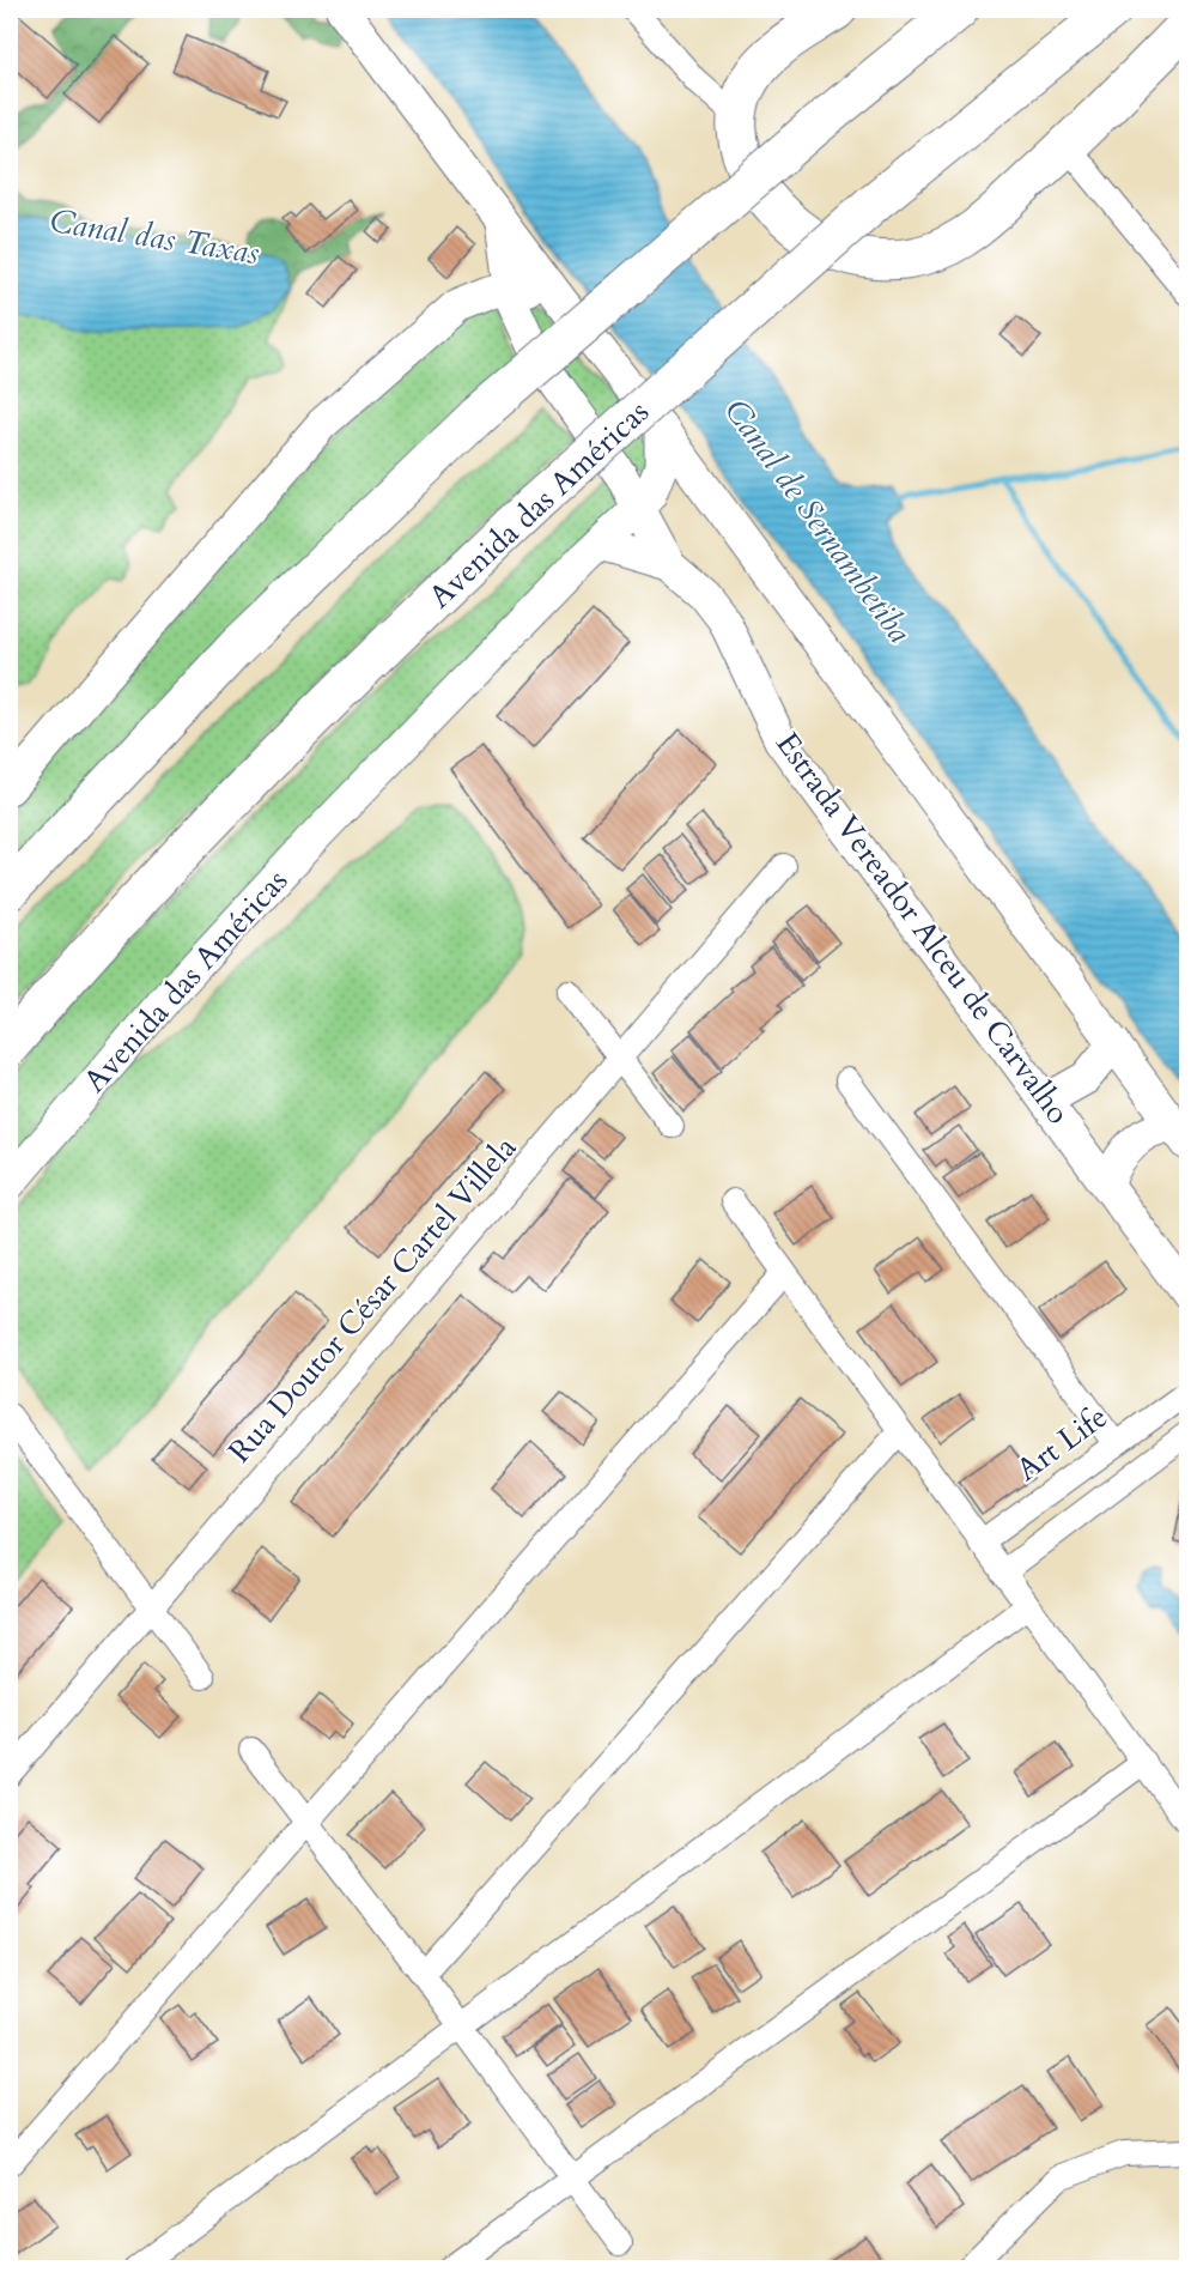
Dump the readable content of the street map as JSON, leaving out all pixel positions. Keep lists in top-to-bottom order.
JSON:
{
  "streets": {
    "highway": ["Avenida das Américas"],
    "street": ["Estrada Vereador Alceu de Carvalho", "Rua Doutor César Cartel Villela", "Art Life"]
  },
  "crossings": [
    ["Avenida das Américas", "Estrada Vereador Alceu de Carvalho"]
  ],
  "water": ["Canal das Taxas", "Canal de Sernambetiba"]
}
